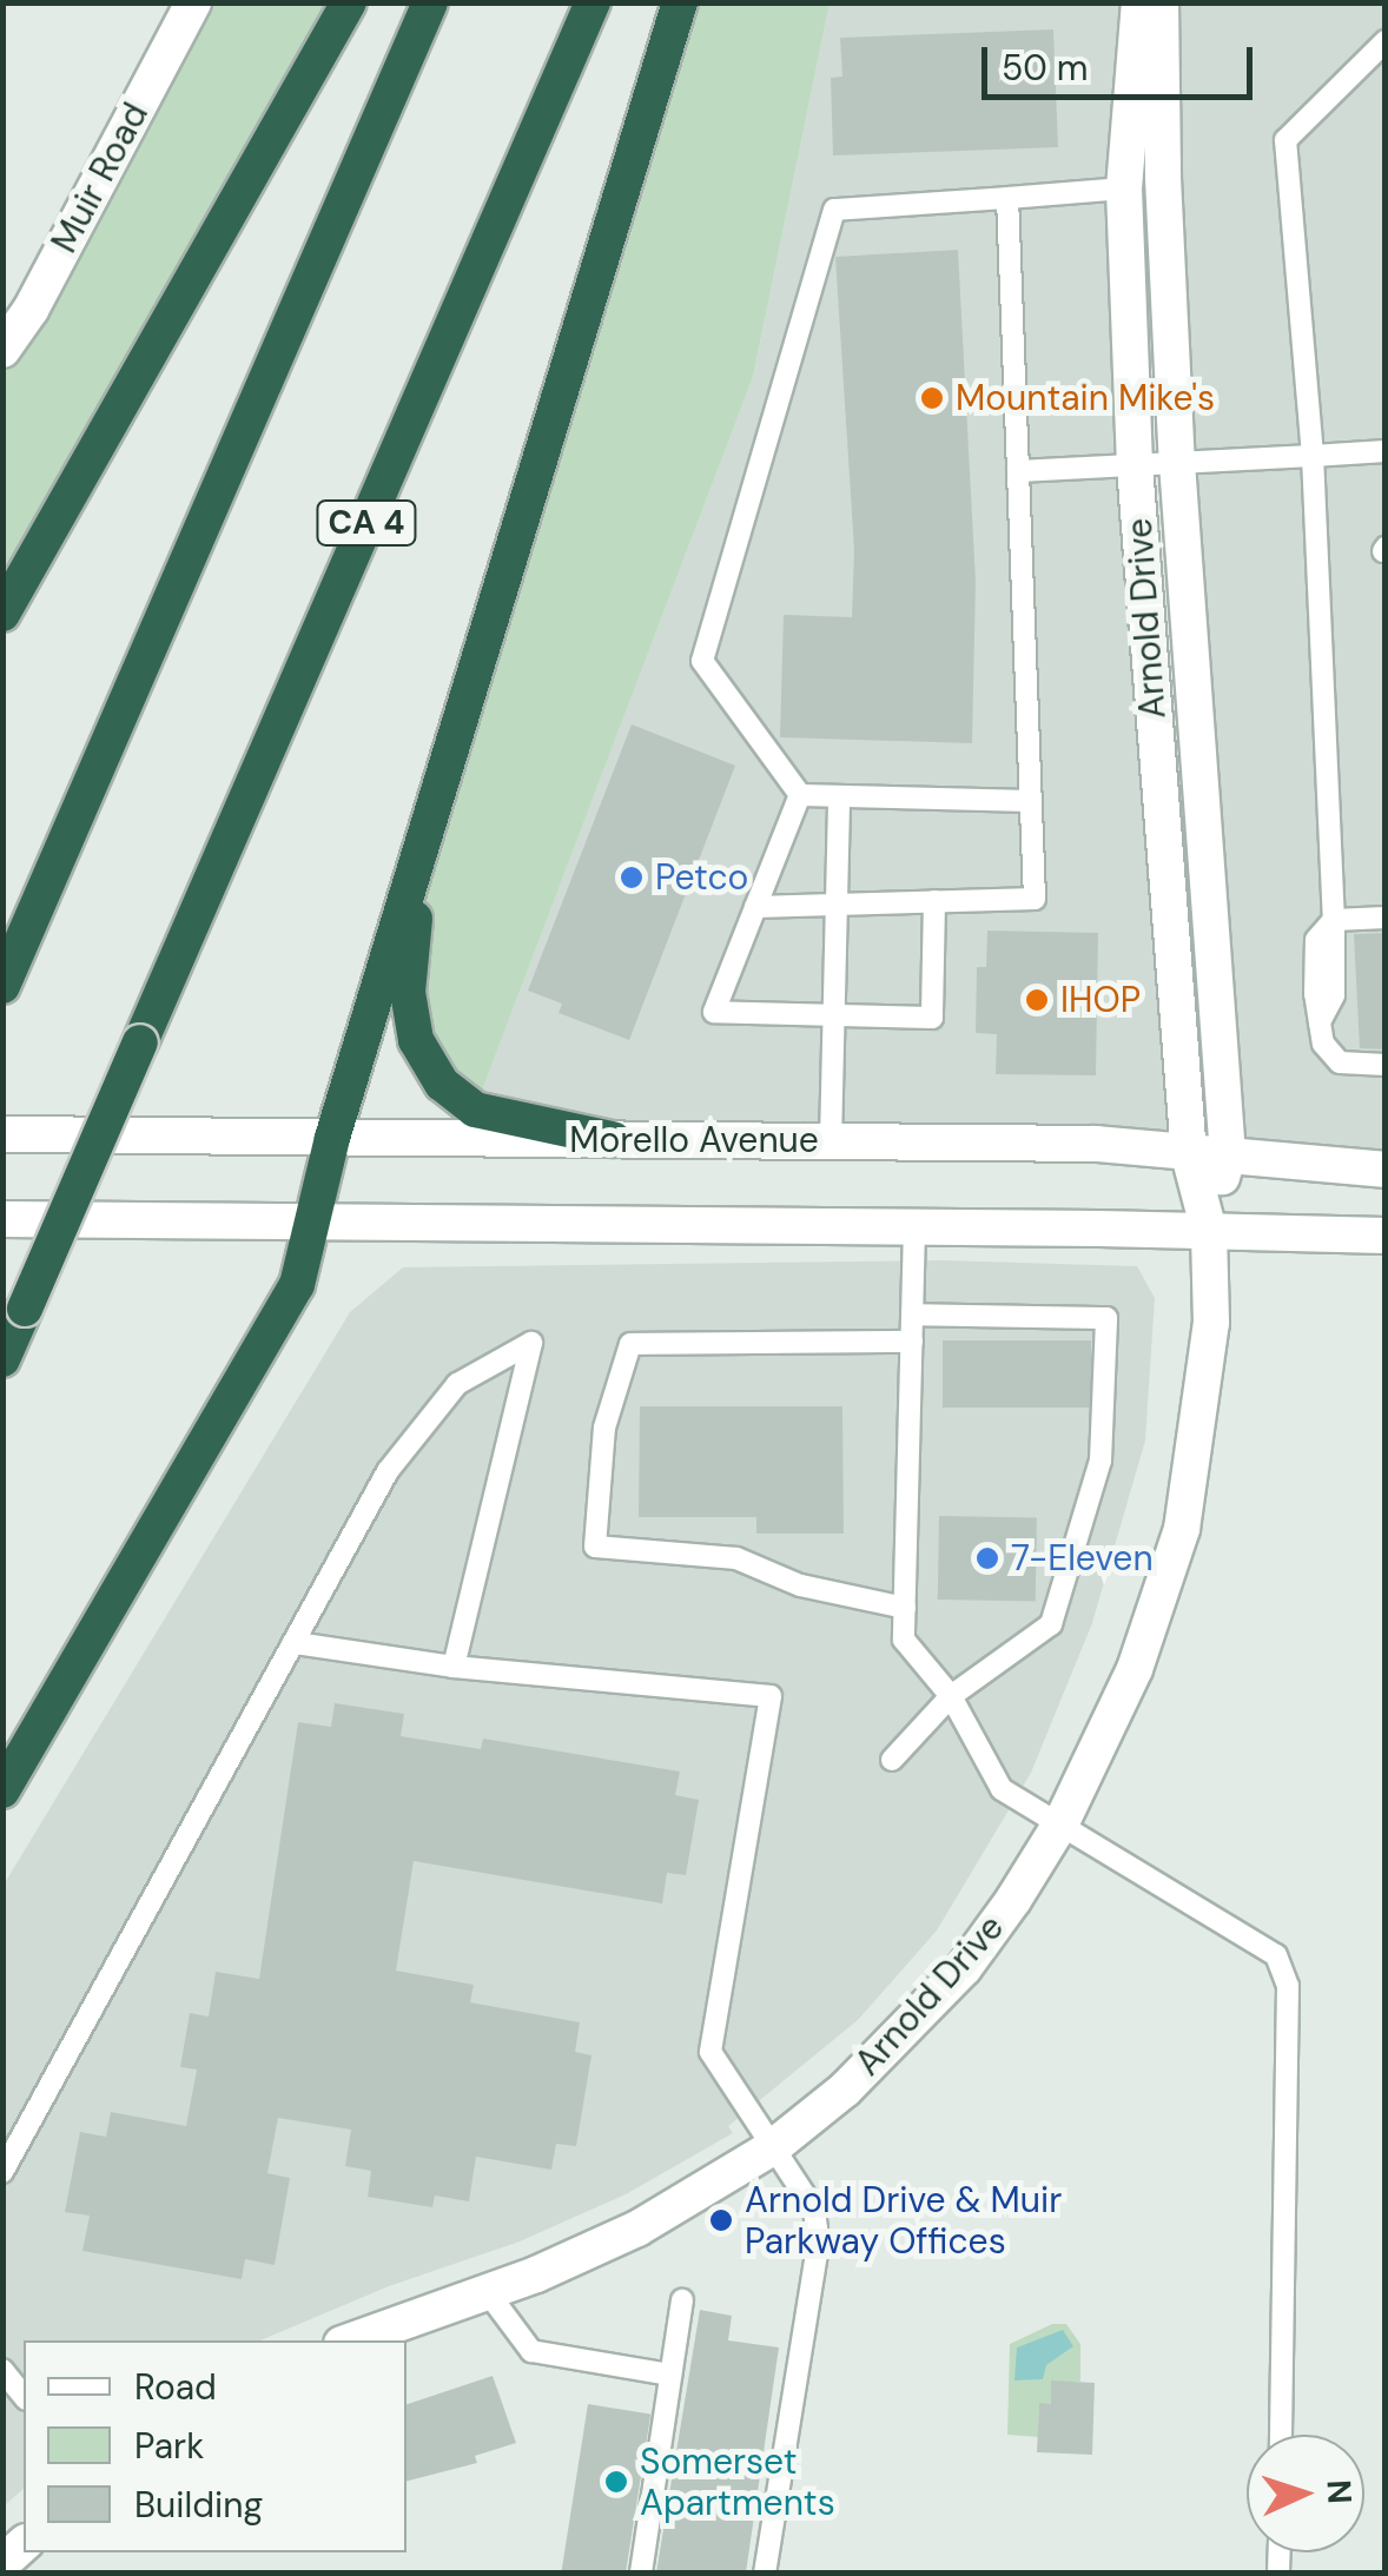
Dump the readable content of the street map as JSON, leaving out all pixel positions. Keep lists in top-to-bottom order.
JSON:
{
  "streets": {
    "highway": ["CA 4"],
    "street": ["Muir Road", "Arnold Drive", "Morello Avenue"]
  },
  "crossings": [
    ["Arnold Drive", "Morello Avenue"]
  ],
  "places": [
    "Mountain Mike's",
    "Petco",
    "IHOP",
    "7-Eleven",
    "Arnold Drive & Muir Parkway Offices",
    "Somerset Apartments"
  ],
  "legend": ["Road", "Park", "Building"],
  "scale_bar": "50 m",
  "north": "right"
}
